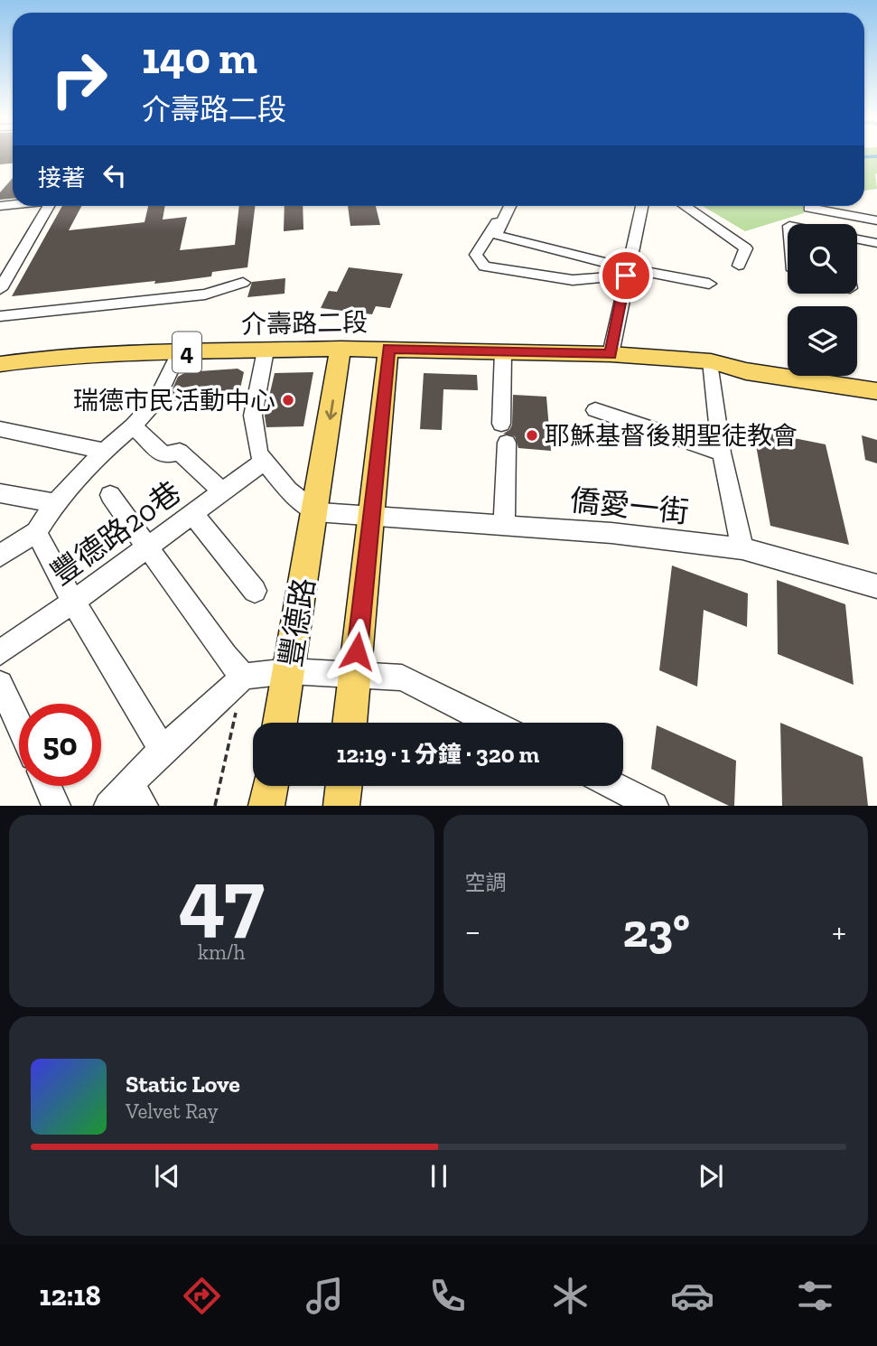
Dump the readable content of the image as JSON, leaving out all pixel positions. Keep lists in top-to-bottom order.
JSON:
{
  "streets": {
    "main road": ["介壽路二段", "4", "豐德路"],
    "street": ["僑愛一街", "豐德路20巷"]
  },
  "crossings": [
    ["介壽路二段", "4"],
    ["介壽路二段", "豐德路"]
  ],
  "places": ["瑞德市民活動中心", "耶穌基督後期聖徒教會"],
  "page": {
    "turn": ["140 m", "介壽路二段"],
    "then": "接著",
    "limit": "50",
    "trip": "12:19 · 1 分鐘 · 320 m",
    "tile": [
      ["47", "km/h"],
      "空調"
    ],
    "heat": ["−", "23°", "+"],
    "song": ["Static Love", "Velvet Ray"],
    "tabs": "12:18"
  }
}
